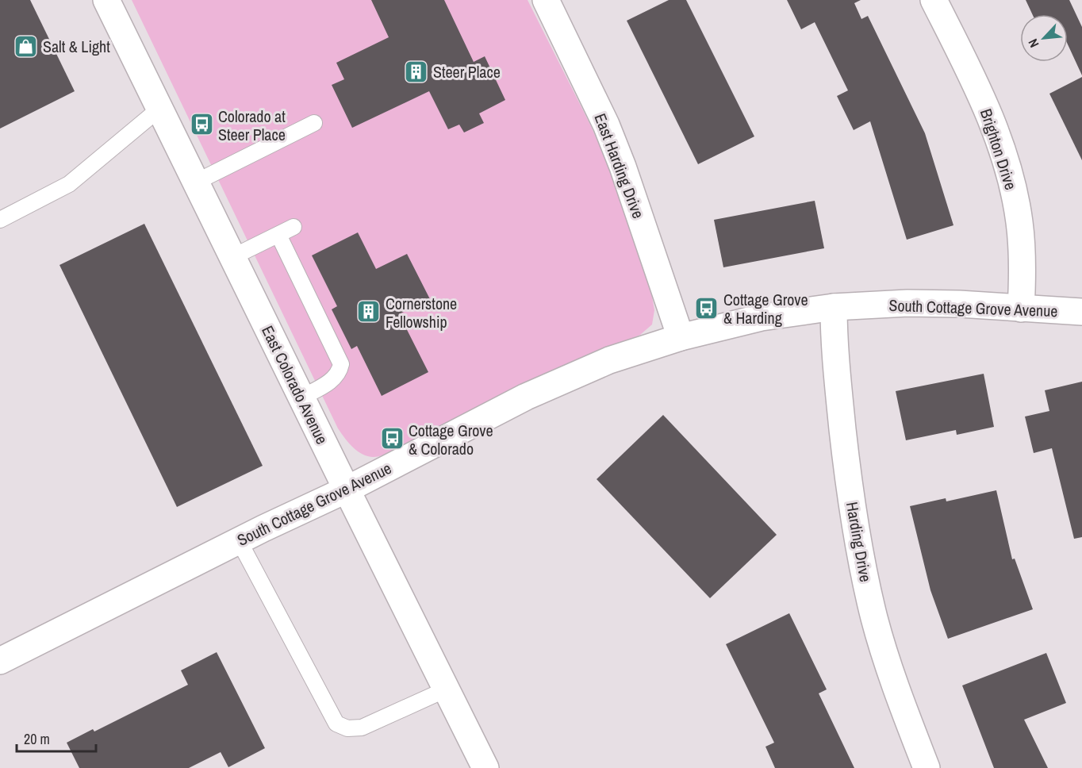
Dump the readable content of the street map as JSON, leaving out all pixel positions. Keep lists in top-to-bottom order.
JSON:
{
  "streets": {
    "street": [
      "Brighton Drive",
      "East Harding Drive",
      "South Cottage Grove Avenue",
      "East Colorado Avenue",
      "Harding Drive"
    ]
  },
  "crossings": [
    ["Brighton Drive", "South Cottage Grove Avenue"],
    ["East Harding Drive", "South Cottage Grove Avenue"],
    ["South Cottage Grove Avenue", "East Colorado Avenue"],
    ["South Cottage Grove Avenue", "Harding Drive"]
  ],
  "places": {
    "shop": ["Salt & Light"],
    "building": ["Steer Place", "Cornerstone Fellowship"],
    "bus stop": ["Colorado at Steer Place", "Cottage Grove & Harding", "Cottage Grove & Colorado"]
  },
  "scale_bar": "20 m",
  "north": "bottom left"
}
